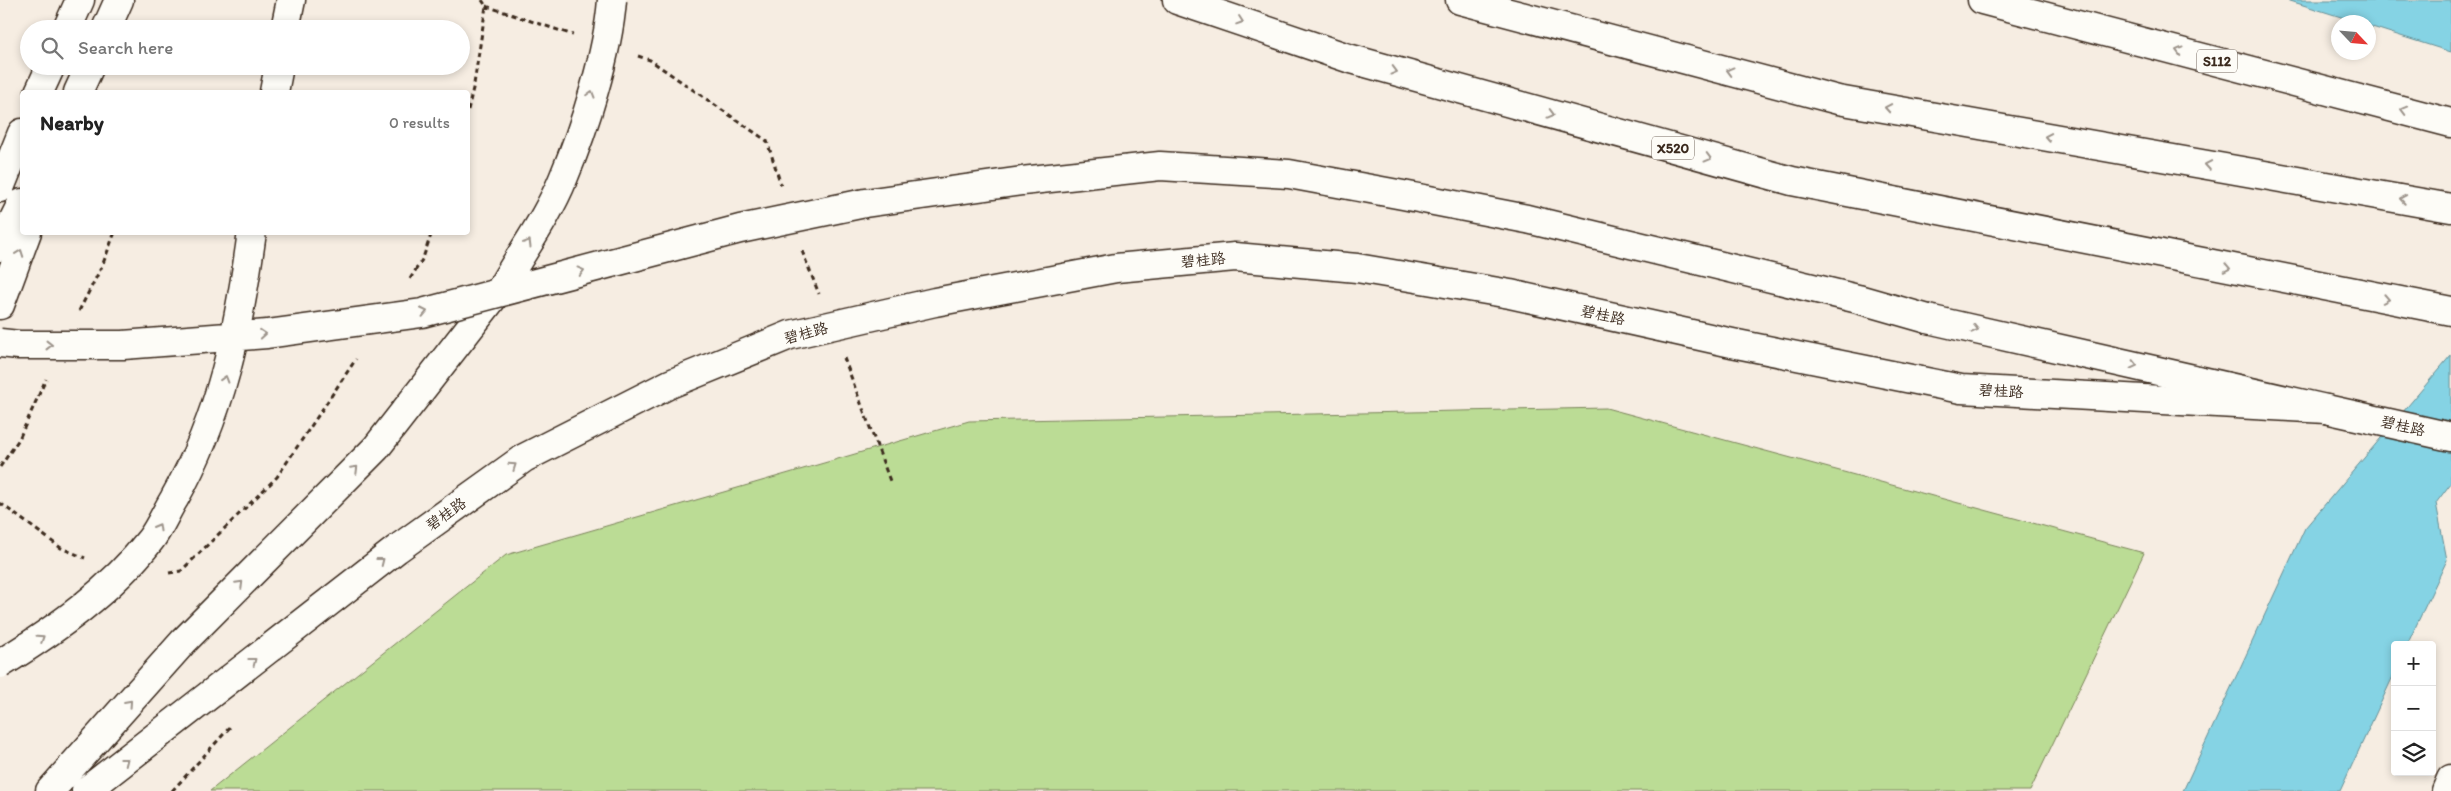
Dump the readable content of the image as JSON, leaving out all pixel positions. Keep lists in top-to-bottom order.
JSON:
{
  "streets": {
    "main road": ["S112", "X520", "碧桂路"]
  },
  "north": "bottom right",
  "page": {
    "search": "Search here",
    "heading": ["Nearby", "0 results"],
    "map_buttons": ["+", "−"]
  }
}
